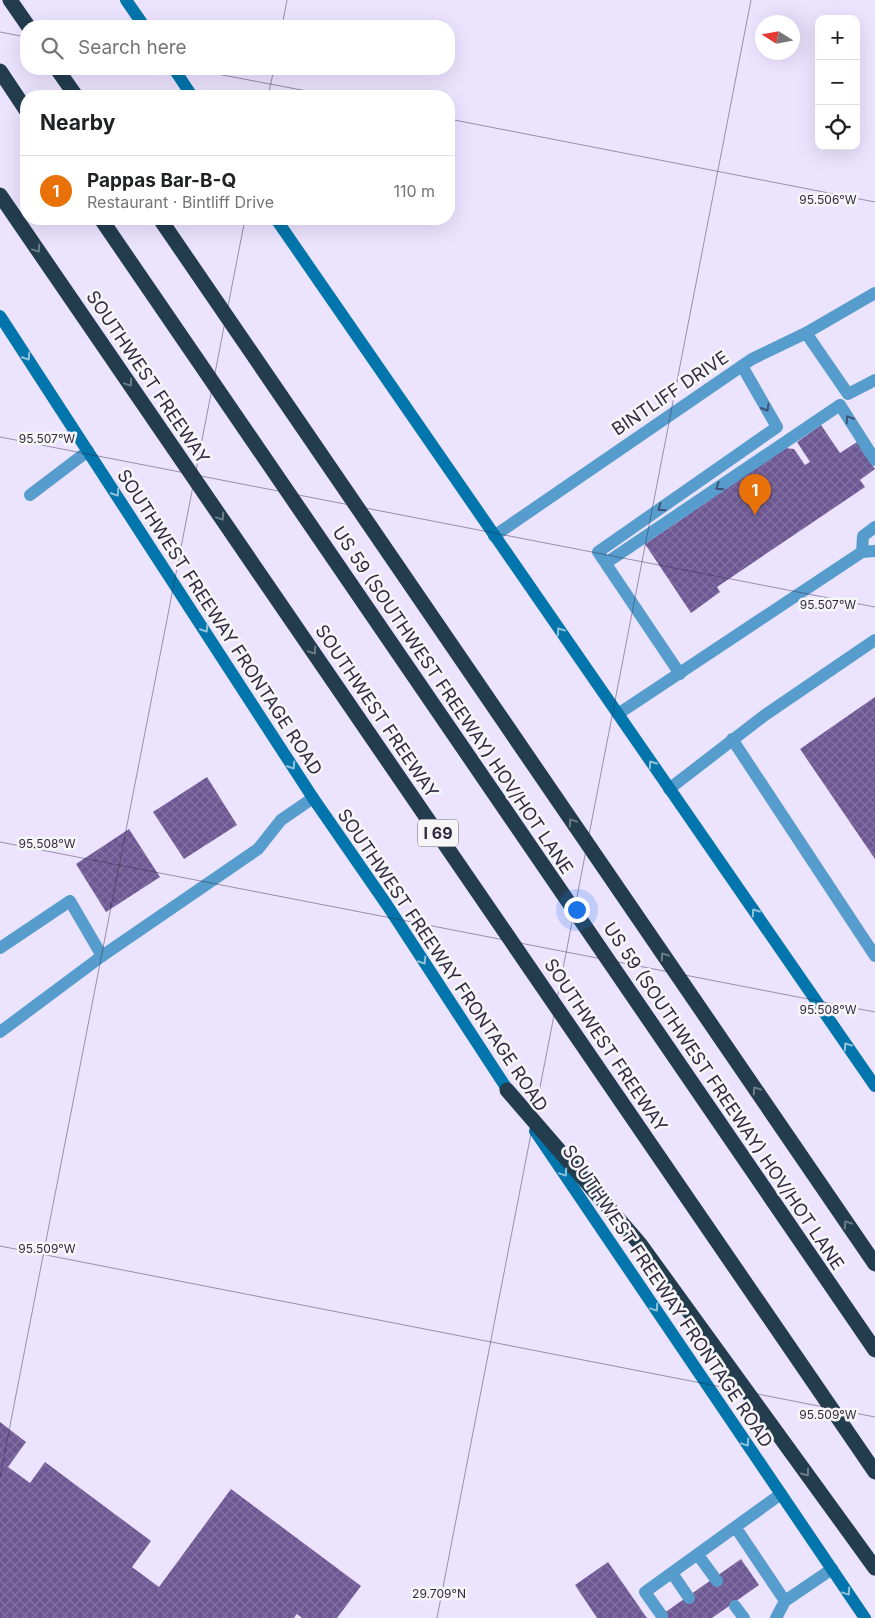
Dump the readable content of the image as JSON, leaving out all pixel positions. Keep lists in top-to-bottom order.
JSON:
{
  "streets": {
    "highway": ["SOUTHWEST FREEWAY", "US 59 (SOUTHWEST FREEWAY) HOV/HOT LANE", "I 69"],
    "main road": ["SOUTHWEST FREEWAY FRONTAGE ROAD"],
    "street": ["BINTLIFF DRIVE"]
  },
  "one_way": ["SOUTHWEST FREEWAY FRONTAGE ROAD"],
  "north": "left",
  "page": {
    "map_buttons": ["+", "−"],
    "search": "Search here",
    "heading": "Nearby",
    "list": [
      {
        "mark": "1",
        "name": "Pappas Bar-B-Q",
        "note": "Restaurant · Bintliff Drive",
        "value": "110 m"
      }
    ],
    "pins": "1"
  },
  "coordinates": [
    "95.506°W",
    "95.507°W",
    "95.508°W",
    "95.509°W",
    "29.709°N"
  ]
}
